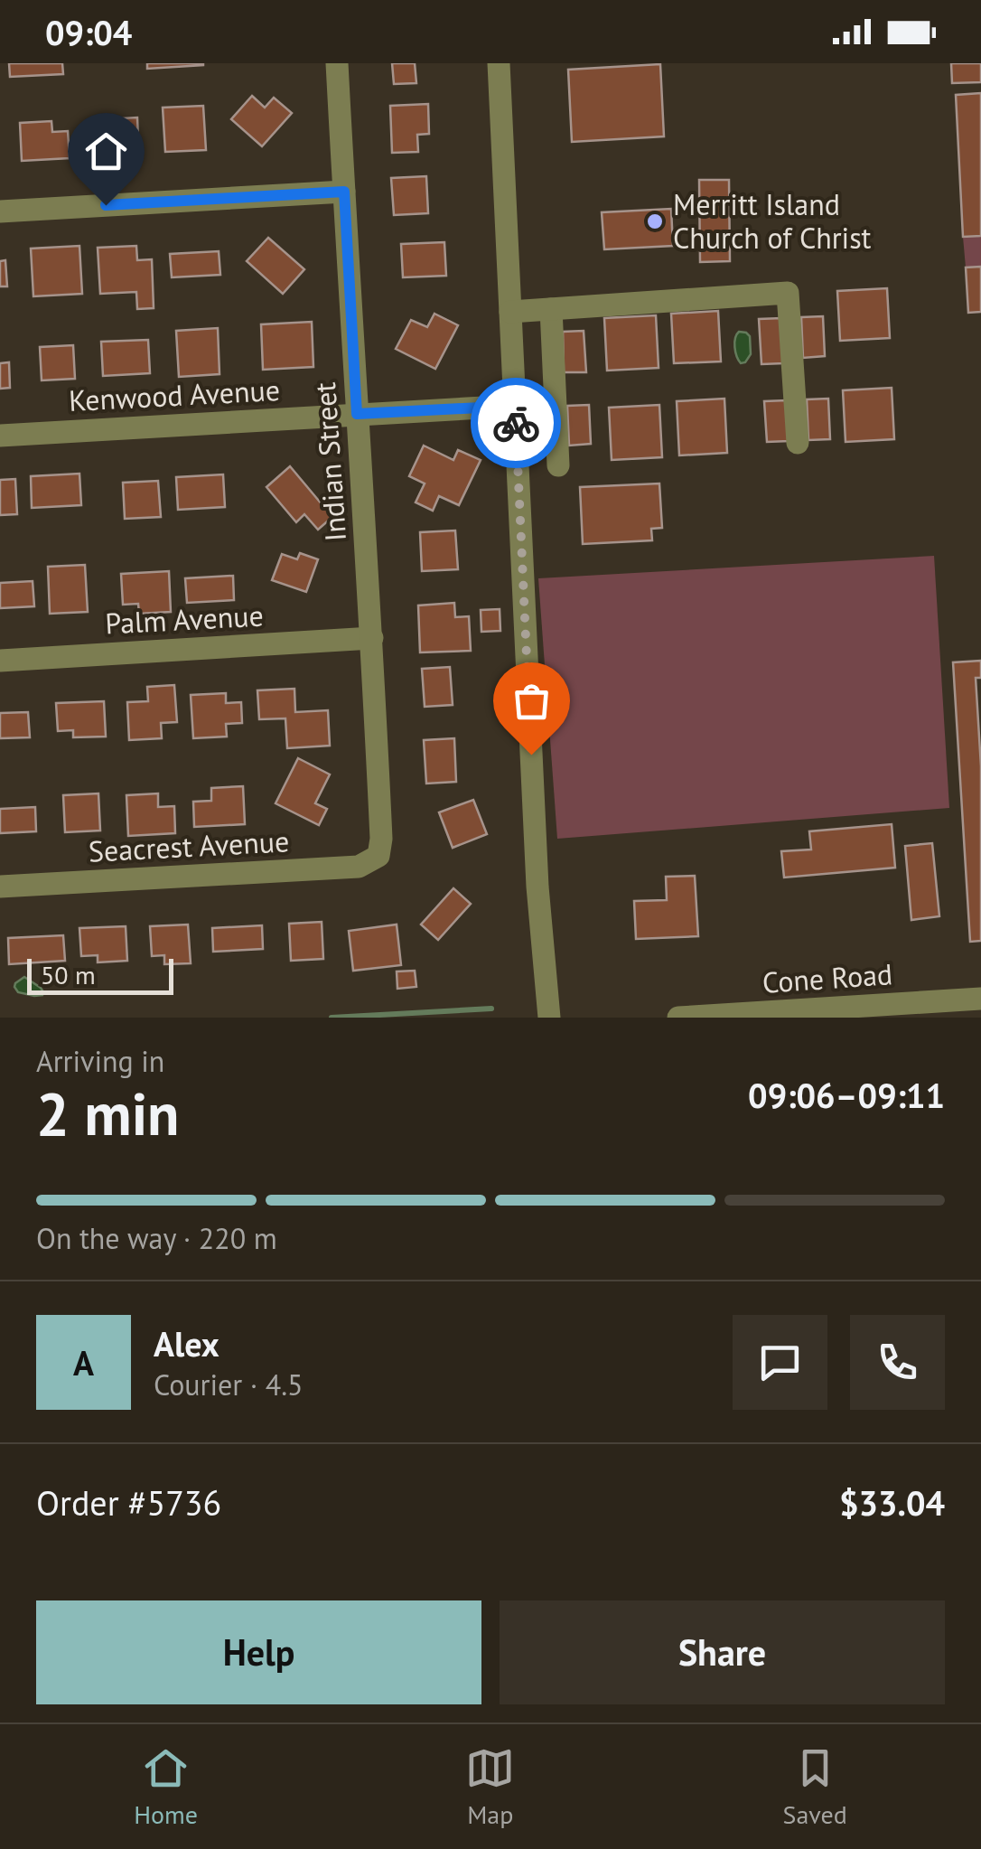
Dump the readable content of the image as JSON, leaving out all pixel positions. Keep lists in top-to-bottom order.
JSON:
{
  "streets": {
    "street": [
      "Kenwood Avenue",
      "Indian Street",
      "Palm Avenue",
      "Seacrest Avenue",
      "Cone Road"
    ]
  },
  "crossings": [
    ["Kenwood Avenue", "Indian Street"],
    ["Indian Street", "Palm Avenue"],
    ["Indian Street", "Seacrest Avenue"]
  ],
  "places": ["Merritt Island Church of Christ"],
  "scale_bar": "50 m",
  "page": {
    "status": "09:04",
    "scale": "50 m",
    "heading": ["2 min", "Arriving in", "09:06–09:11"],
    "panel": [
      "Alex",
      "Courier · 4.5",
      "Order #5736",
      "$33.04"
    ],
    "bar": "On the way · 220 m",
    "round": "A",
    "buttons": ["Help", "Share"],
    "tabs": ["Home", "Map", "Saved"]
  }
}
